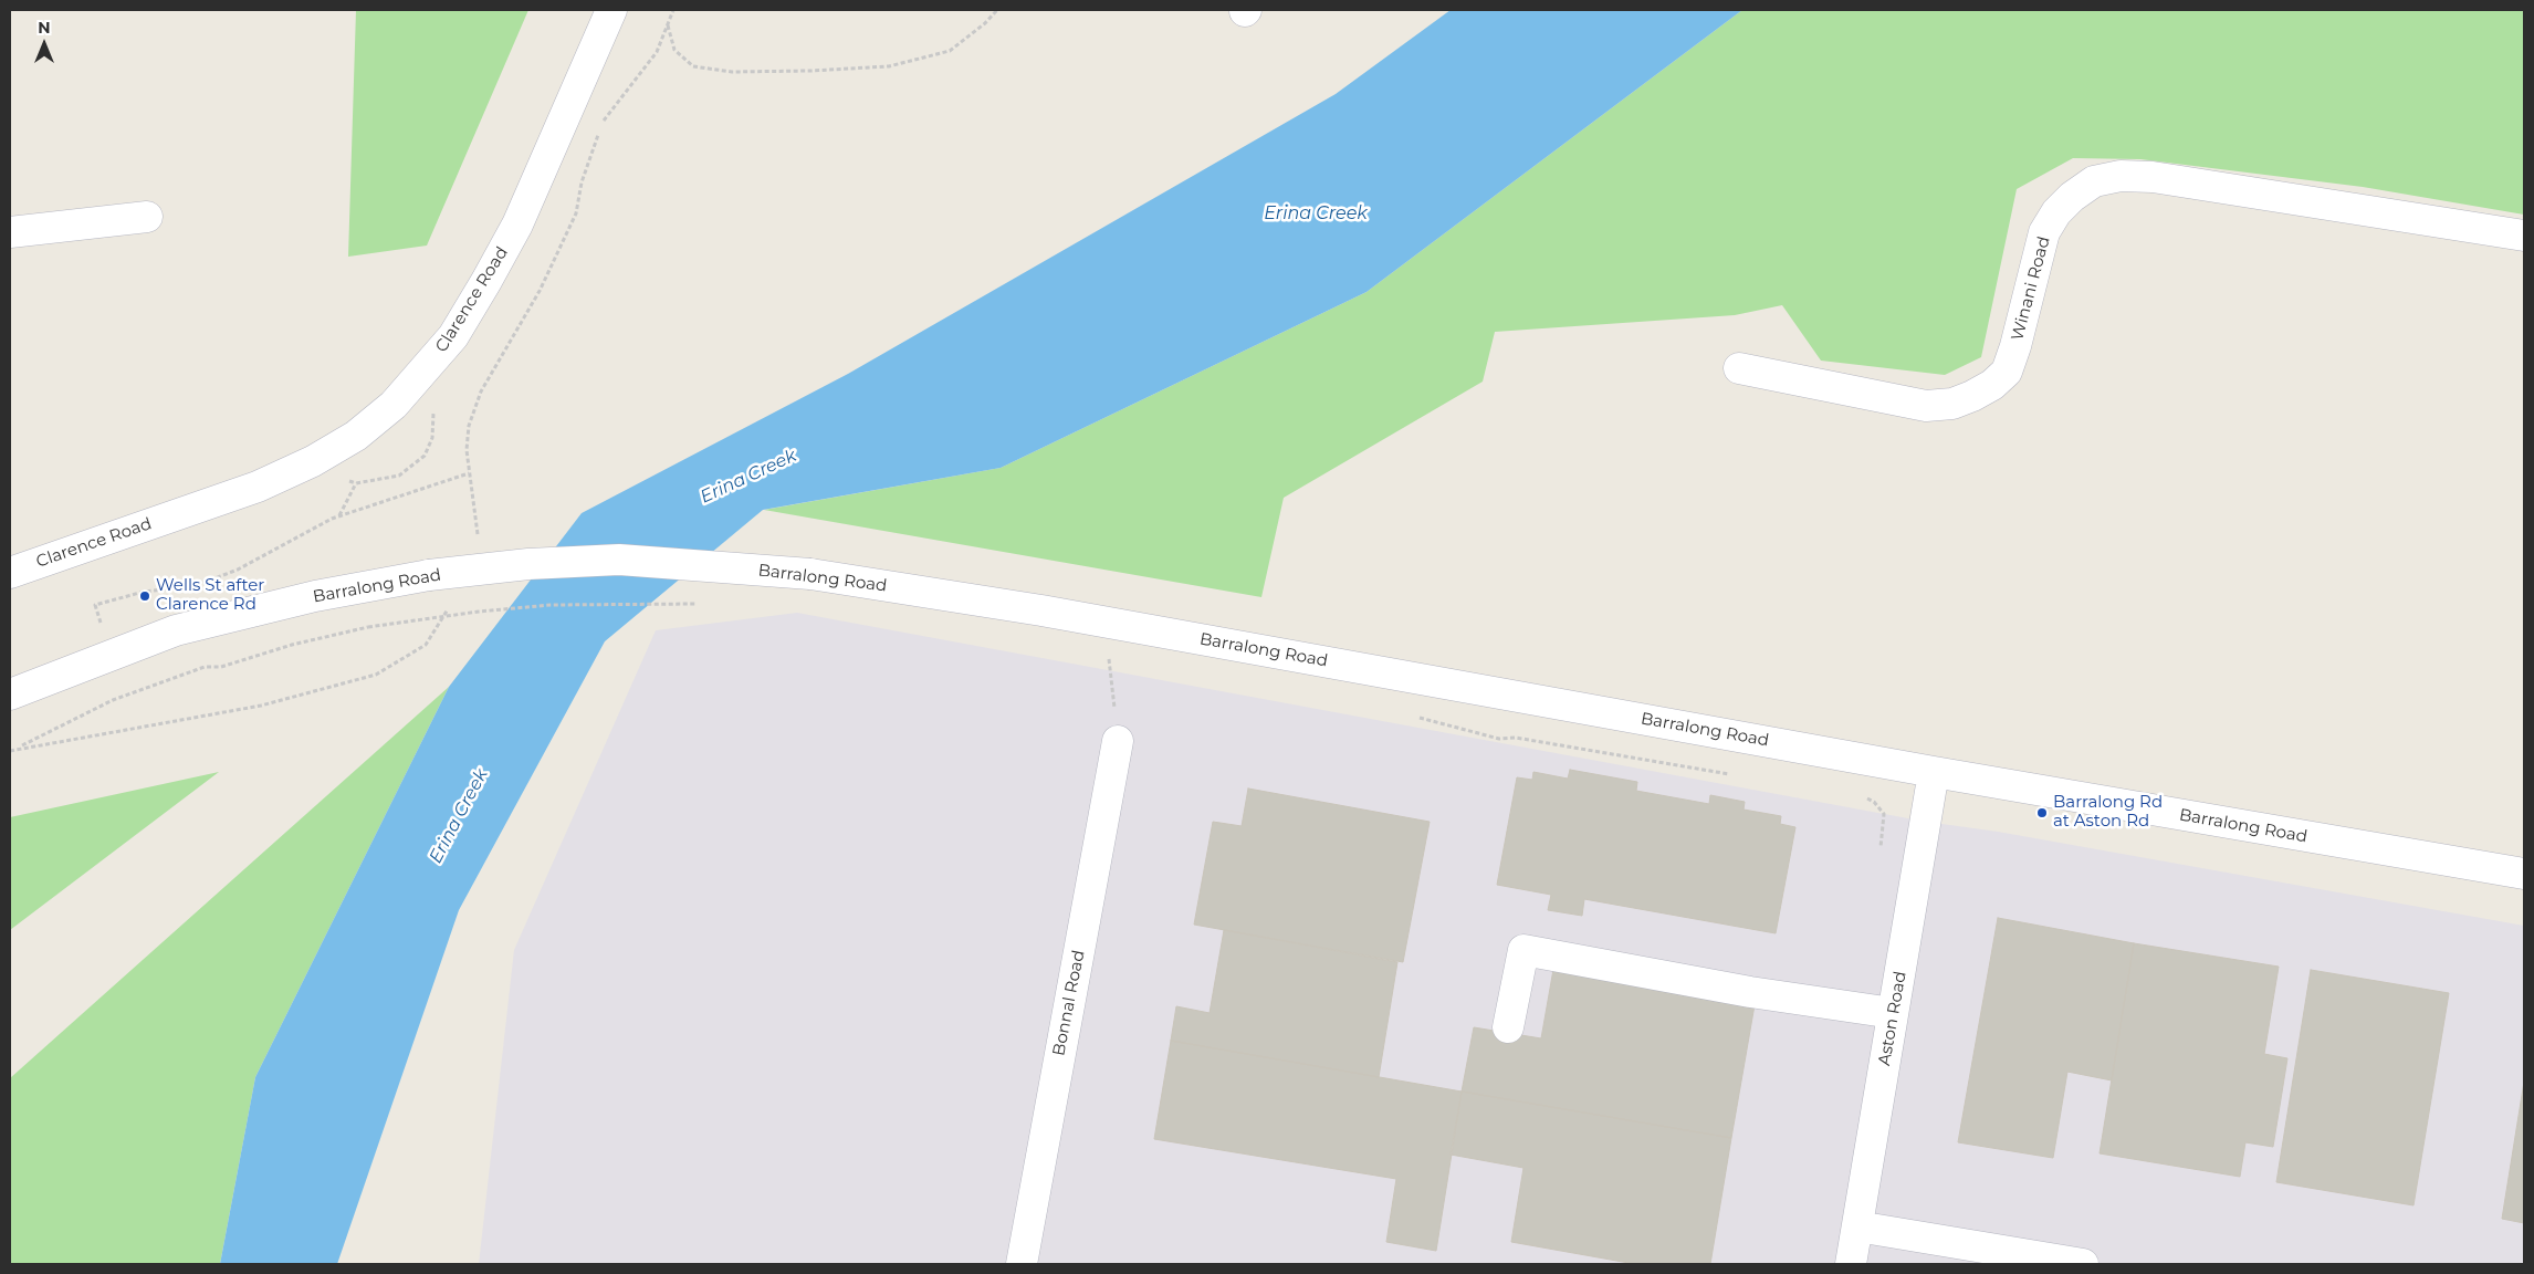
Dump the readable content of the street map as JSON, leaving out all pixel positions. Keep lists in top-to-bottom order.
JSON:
{
  "streets": {
    "street": [
      "Winani Road",
      "Clarence Road",
      "Barralong Road",
      "Bonnal Road",
      "Aston Road"
    ]
  },
  "crossings": [
    ["Barralong Road", "Aston Road"]
  ],
  "water": ["Erina Creek"],
  "places": ["Wells St after Clarence Rd", "Barralong Rd at Aston Rd"],
  "north": "top"
}
